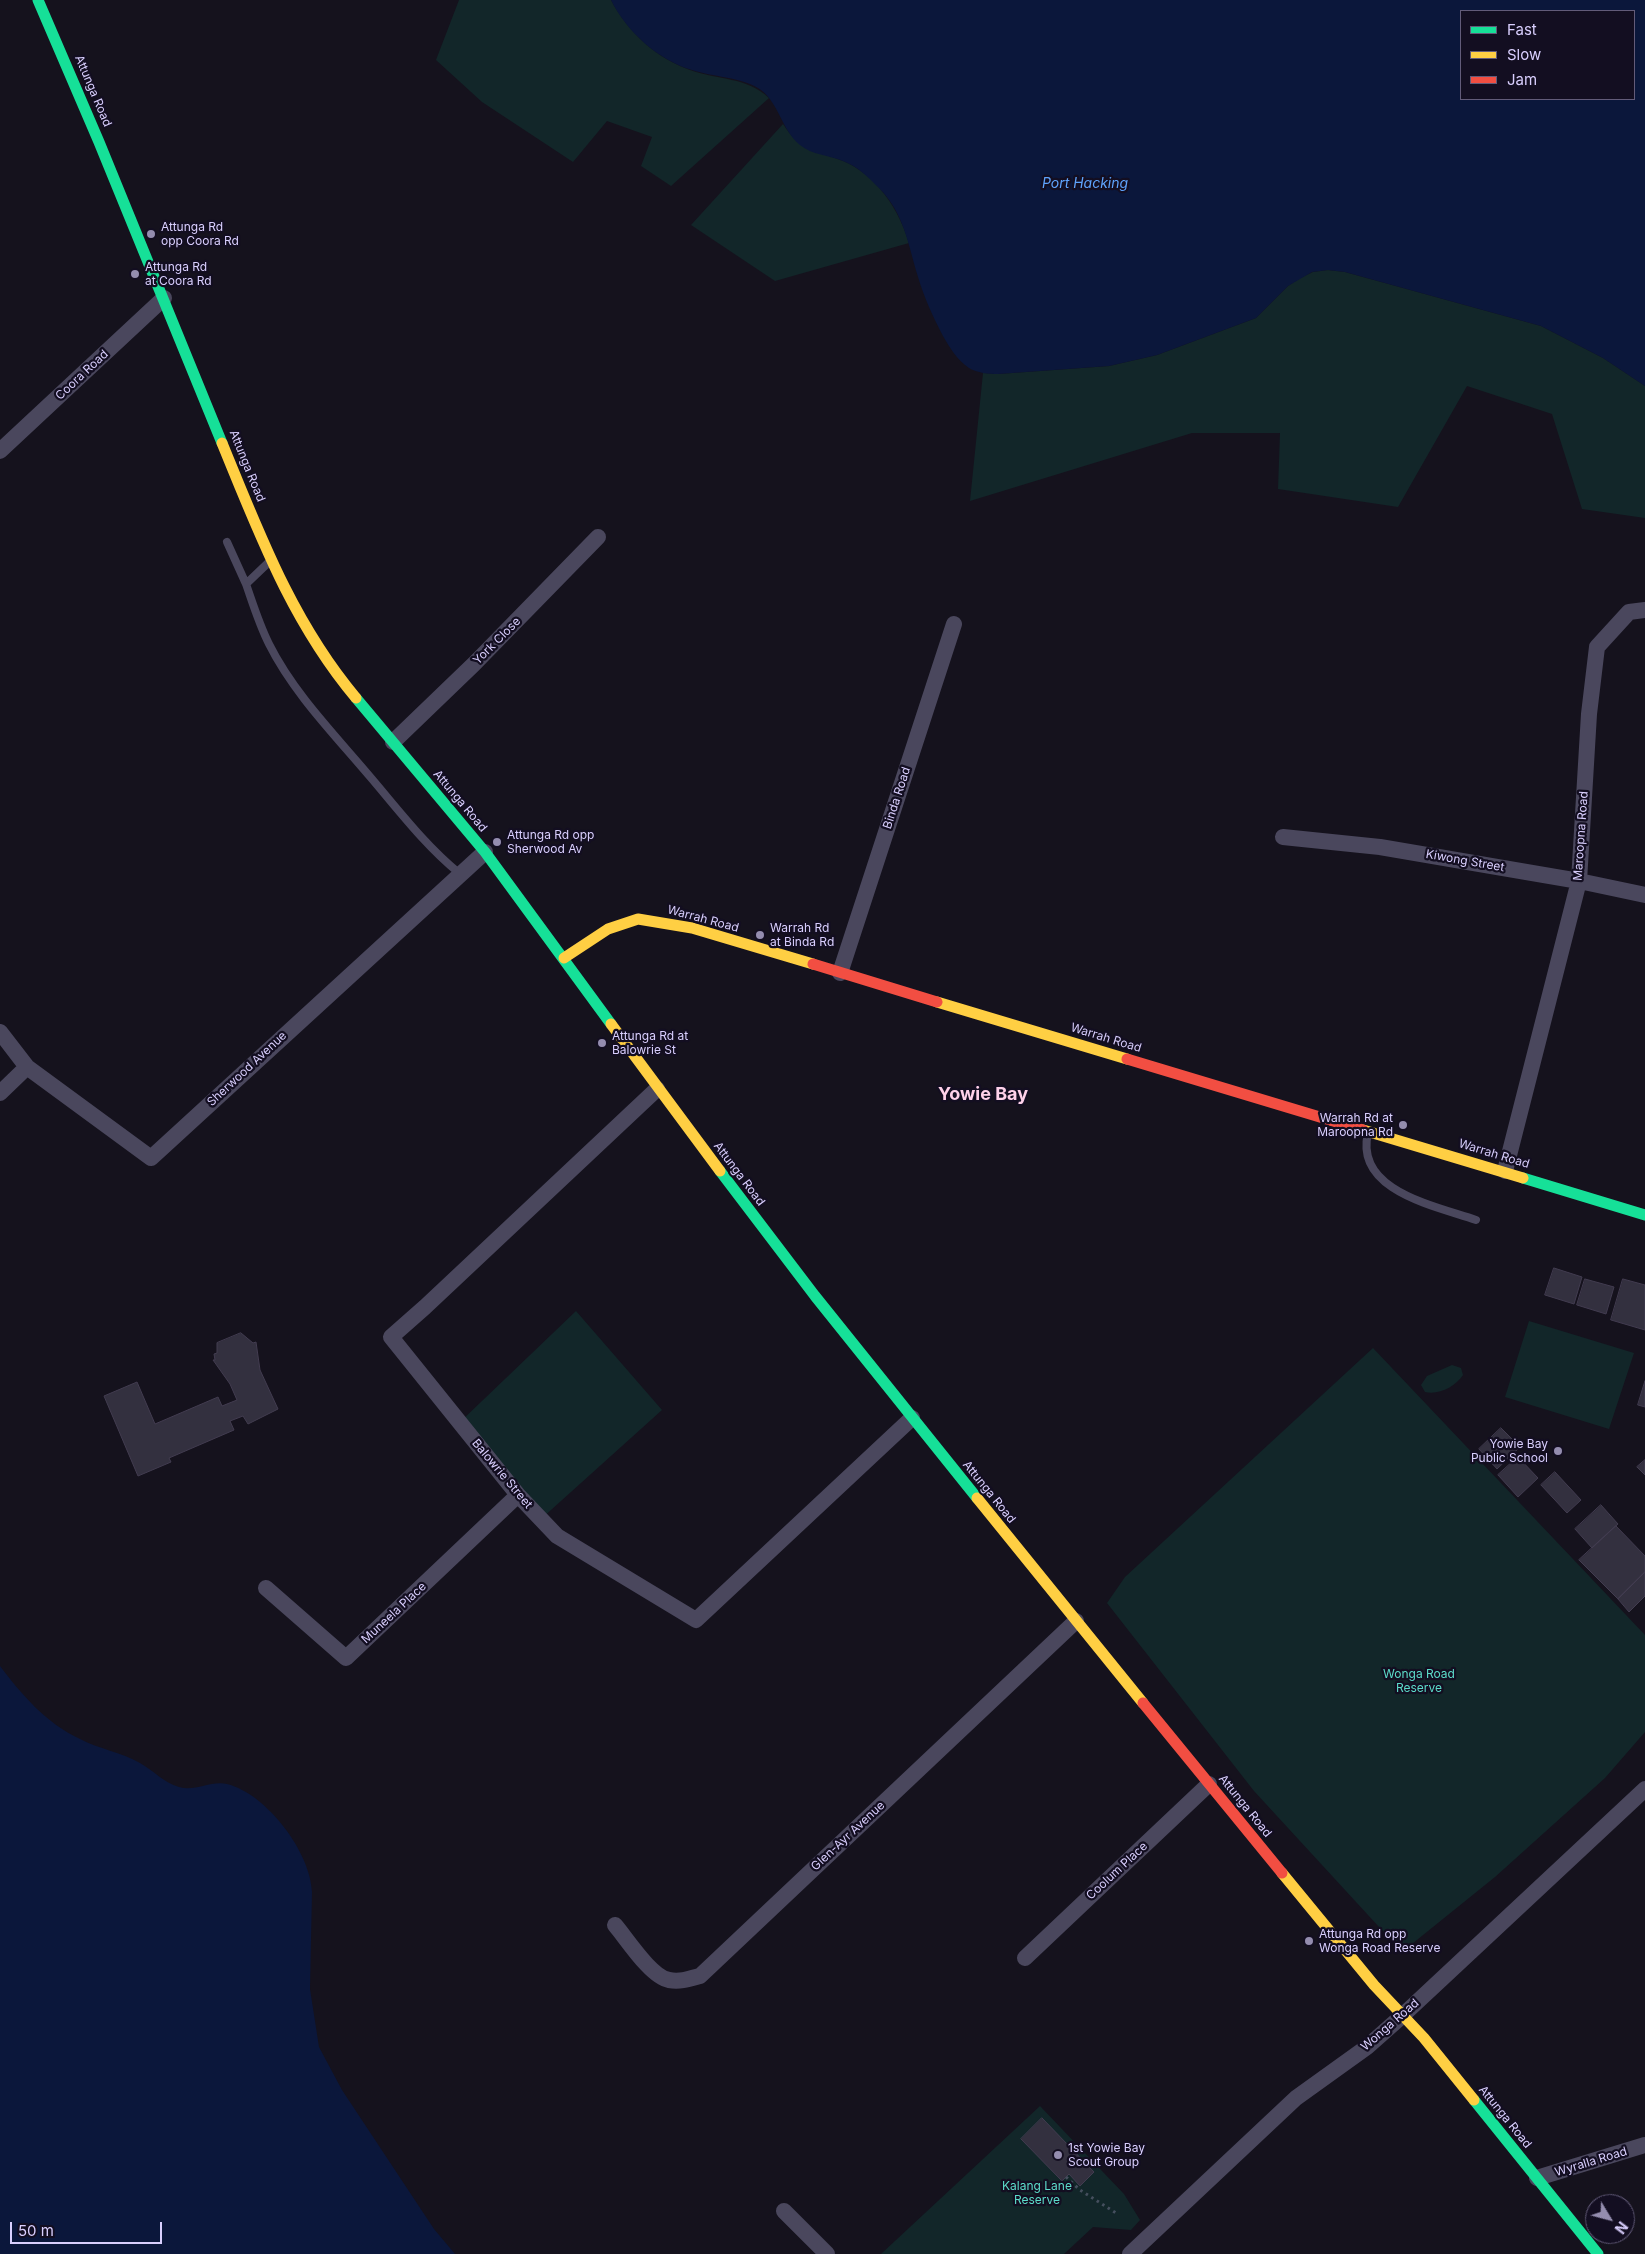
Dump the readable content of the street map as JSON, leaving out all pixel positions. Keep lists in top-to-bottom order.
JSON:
{
  "streets": {
    "street": [
      "Attunga Road",
      "Coora Road",
      "York Close",
      "Binda Road",
      "Maroopna Road",
      "Kiwong Street",
      "Warrah Road",
      "Sherwood Avenue",
      "Balowrie Street",
      "Muneela Place",
      "Glen-Ayr Avenue",
      "Coolum Place",
      "Wonga Road",
      "Wyralla Road"
    ]
  },
  "crossings": [
    ["Attunga Road", "Coora Road"],
    ["Attunga Road", "York Close"],
    ["Attunga Road", "Warrah Road"],
    ["Attunga Road", "Sherwood Avenue"],
    ["Attunga Road", "Balowrie Street"],
    ["Attunga Road", "Glen-Ayr Avenue"],
    ["Attunga Road", "Coolum Place"],
    ["Attunga Road", "Wonga Road"],
    ["Attunga Road", "Wyralla Road"],
    ["Binda Road", "Warrah Road"],
    ["Maroopna Road", "Kiwong Street"],
    ["Maroopna Road", "Warrah Road"],
    ["Balowrie Street", "Muneela Place"]
  ],
  "districts": ["Yowie Bay"],
  "water": ["Port Hacking"],
  "parks": ["Wonga Road Reserve", "Kalang Lane Reserve"],
  "places": [
    "Attunga Rd opp Coora Rd",
    "Attunga Rd at Coora Rd",
    "Attunga Rd opp Sherwood Av",
    "Warrah Rd at Binda Rd",
    "Attunga Rd at Balowrie St",
    "Warrah Rd at Maroopna Rd",
    "Yowie Bay Public School",
    "Attunga Rd opp Wonga Road Reserve",
    "1st Yowie Bay Scout Group"
  ],
  "legend": ["Fast", "Slow", "Jam"],
  "scale_bar": "50 m",
  "north": "bottom right"
}
